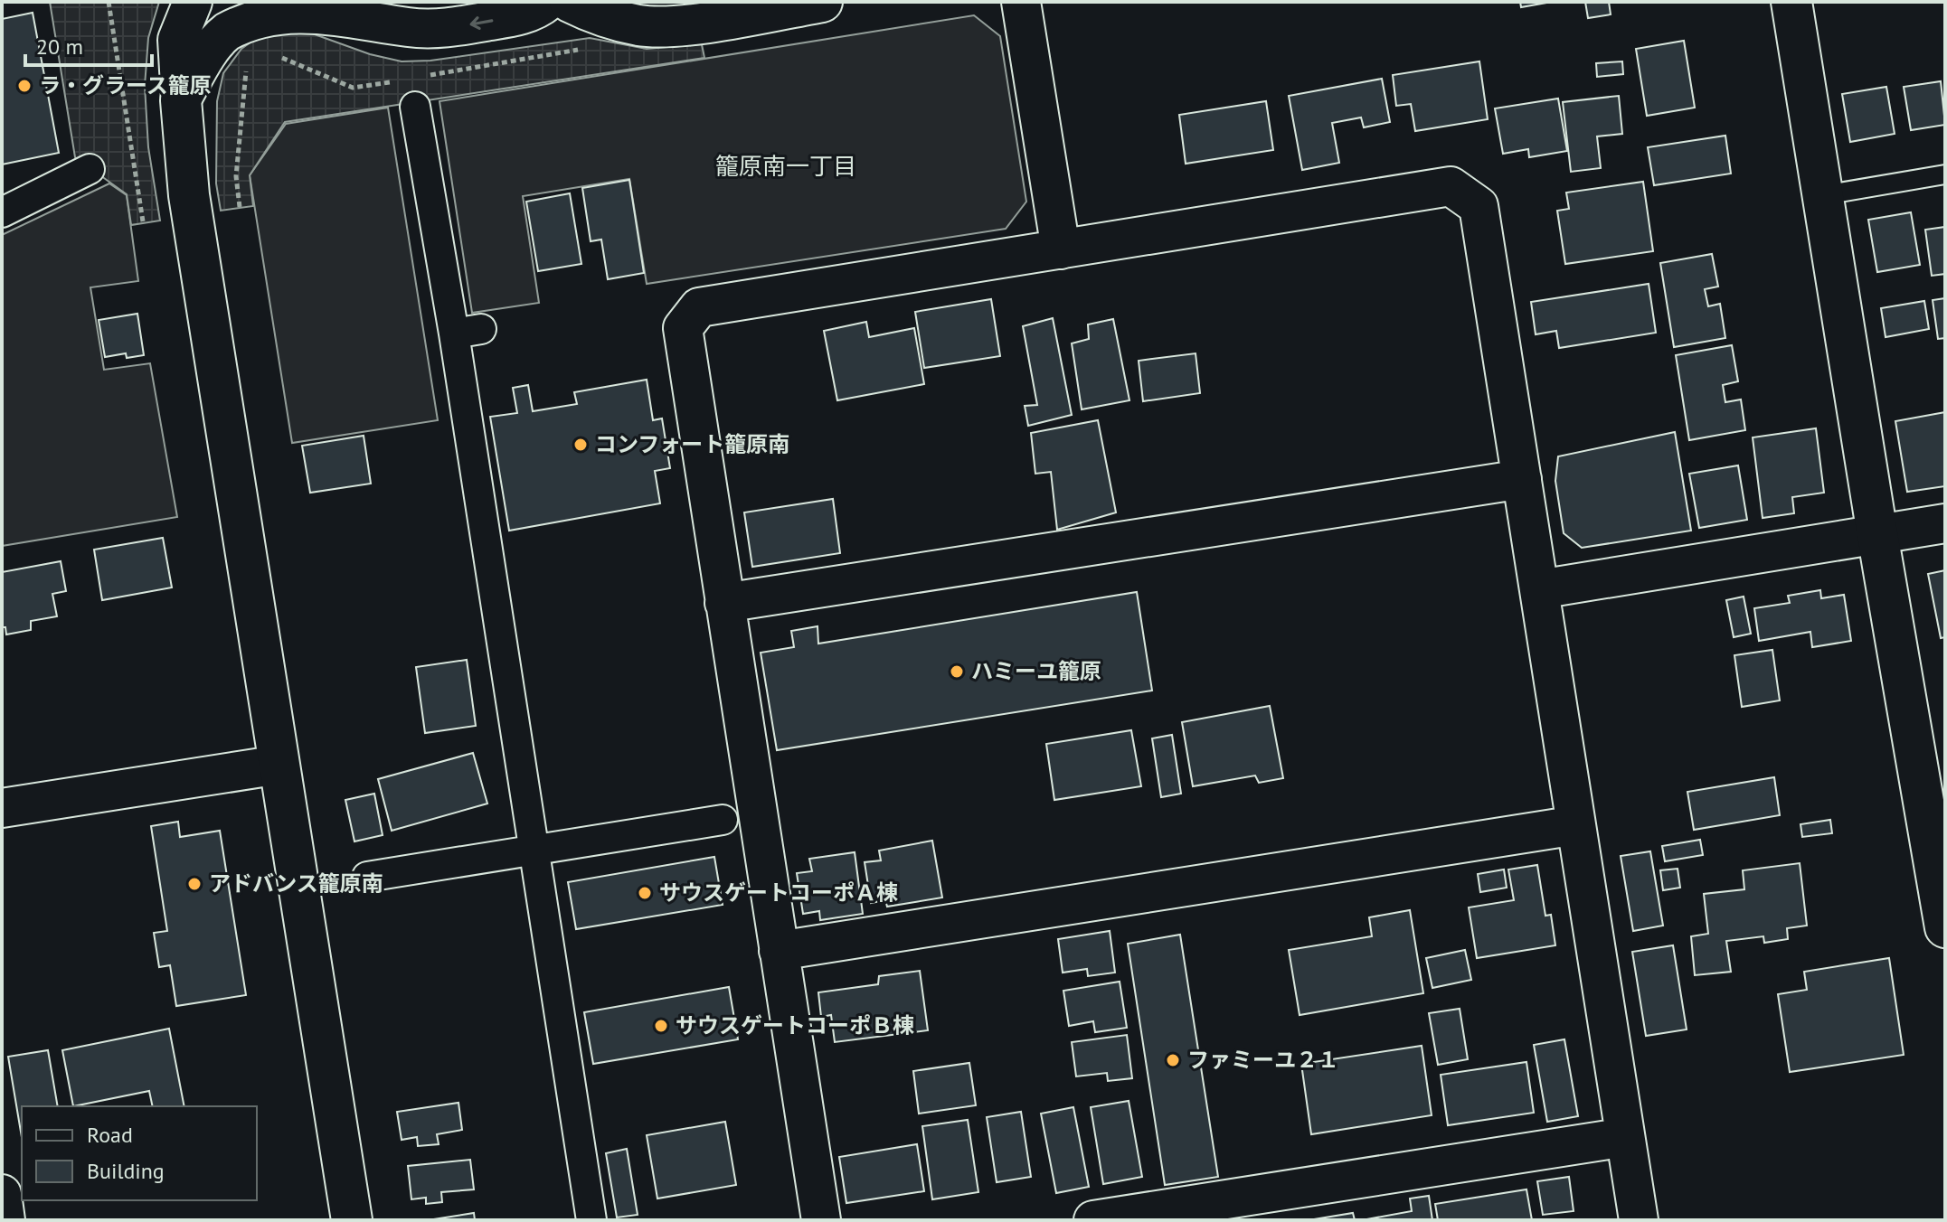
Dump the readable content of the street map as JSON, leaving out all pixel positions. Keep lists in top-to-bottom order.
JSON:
{
  "districts": ["籠原南一丁目"],
  "places": [
    "ラ・グラース籠原",
    "コンフォート籠原南",
    "ハミーユ籠原",
    "アドバンス籠原南",
    "サウスゲートコーポＡ棟",
    "サウスゲートコーポＢ棟",
    "ファミーユ２１"
  ],
  "legend": ["Road", "Building"],
  "scale_bar": "20 m"
}
